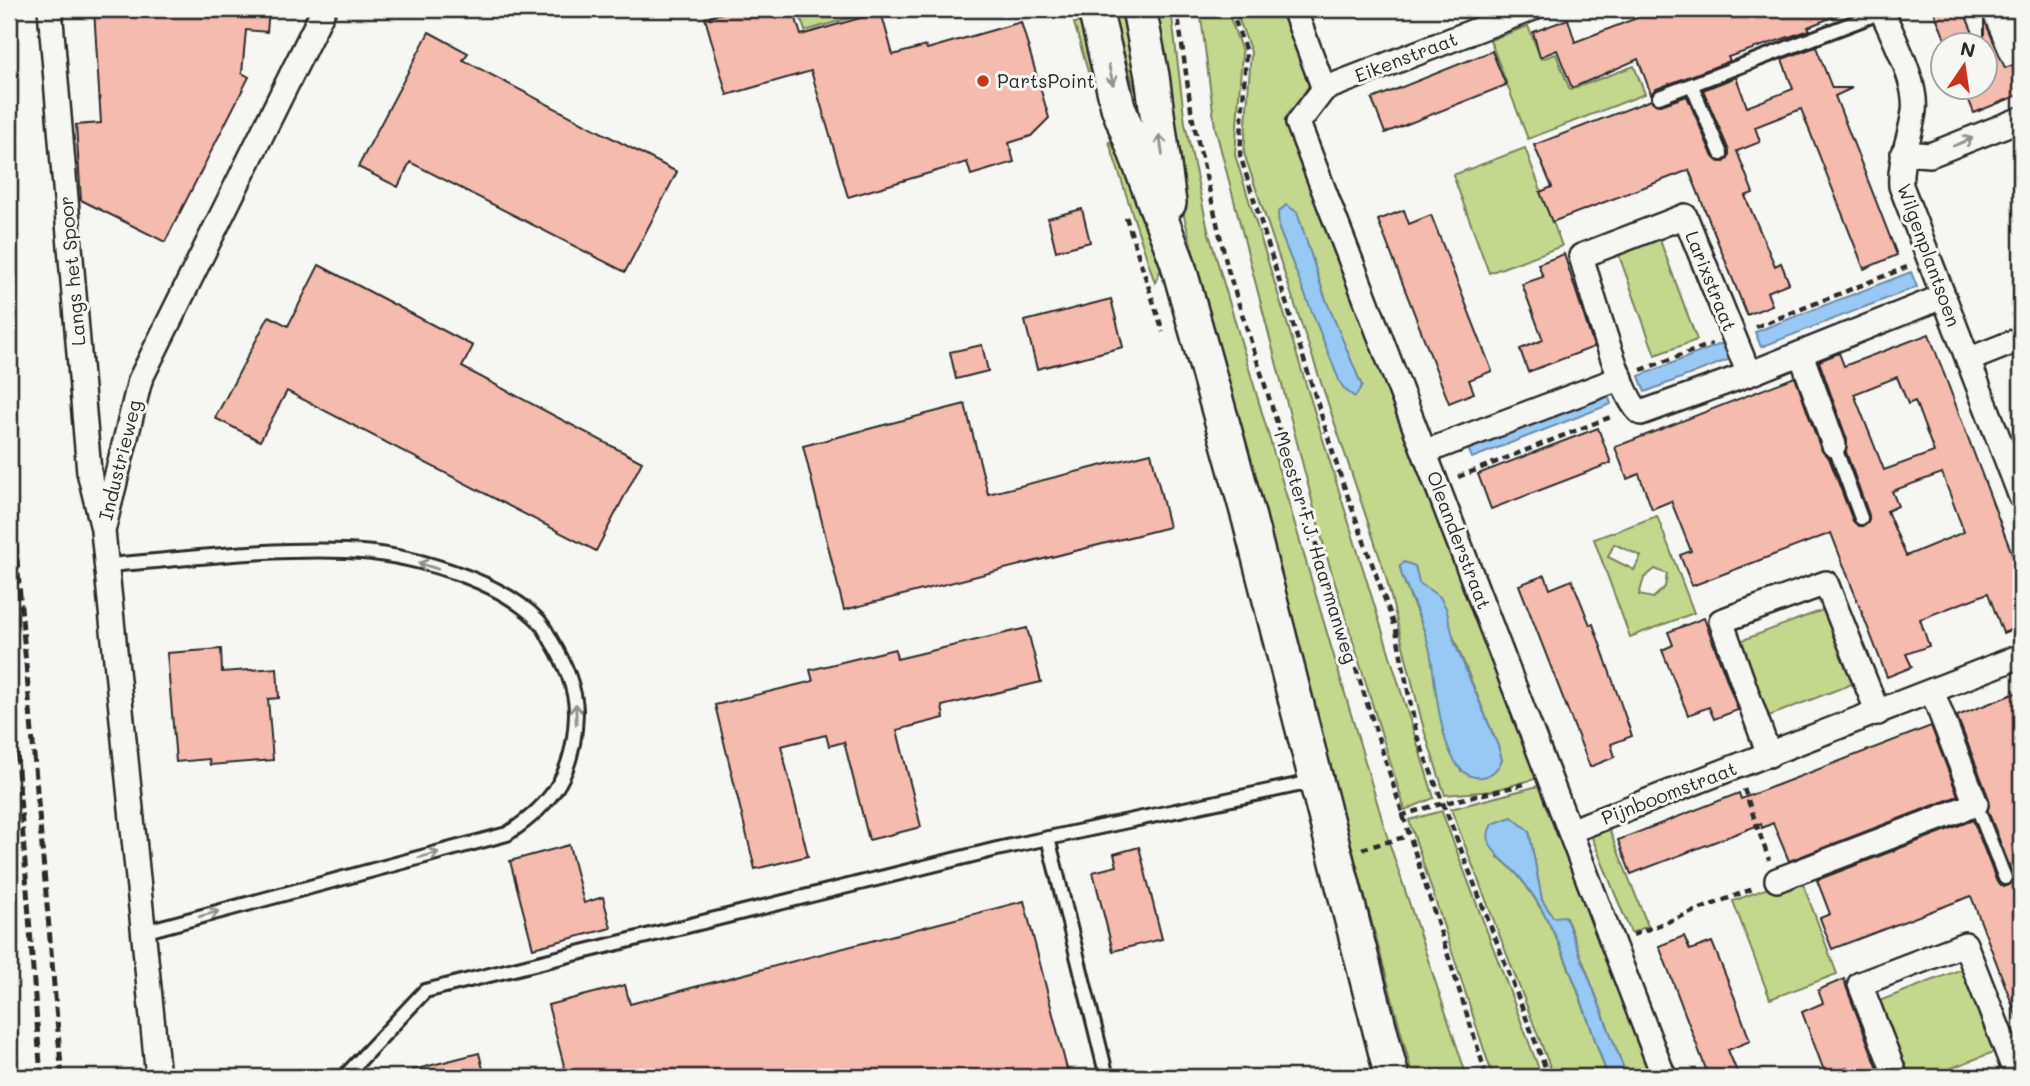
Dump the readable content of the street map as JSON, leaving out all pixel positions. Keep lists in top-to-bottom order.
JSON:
{
  "streets": {
    "street": [
      "Eikenstraat",
      "Wilgenplantsoen",
      "Langs het Spoor",
      "Larixstraat",
      "Industrieweg",
      "Oleanderstraat",
      "Pijnboomstraat"
    ],
    "path": ["Meester F.J. Haarmanweg"]
  },
  "crossings": [
    ["Eikenstraat", "Oleanderstraat"],
    ["Langs het Spoor", "Industrieweg"],
    ["Oleanderstraat", "Pijnboomstraat"]
  ],
  "places": ["PartsPoint"],
  "north": "top"
}
